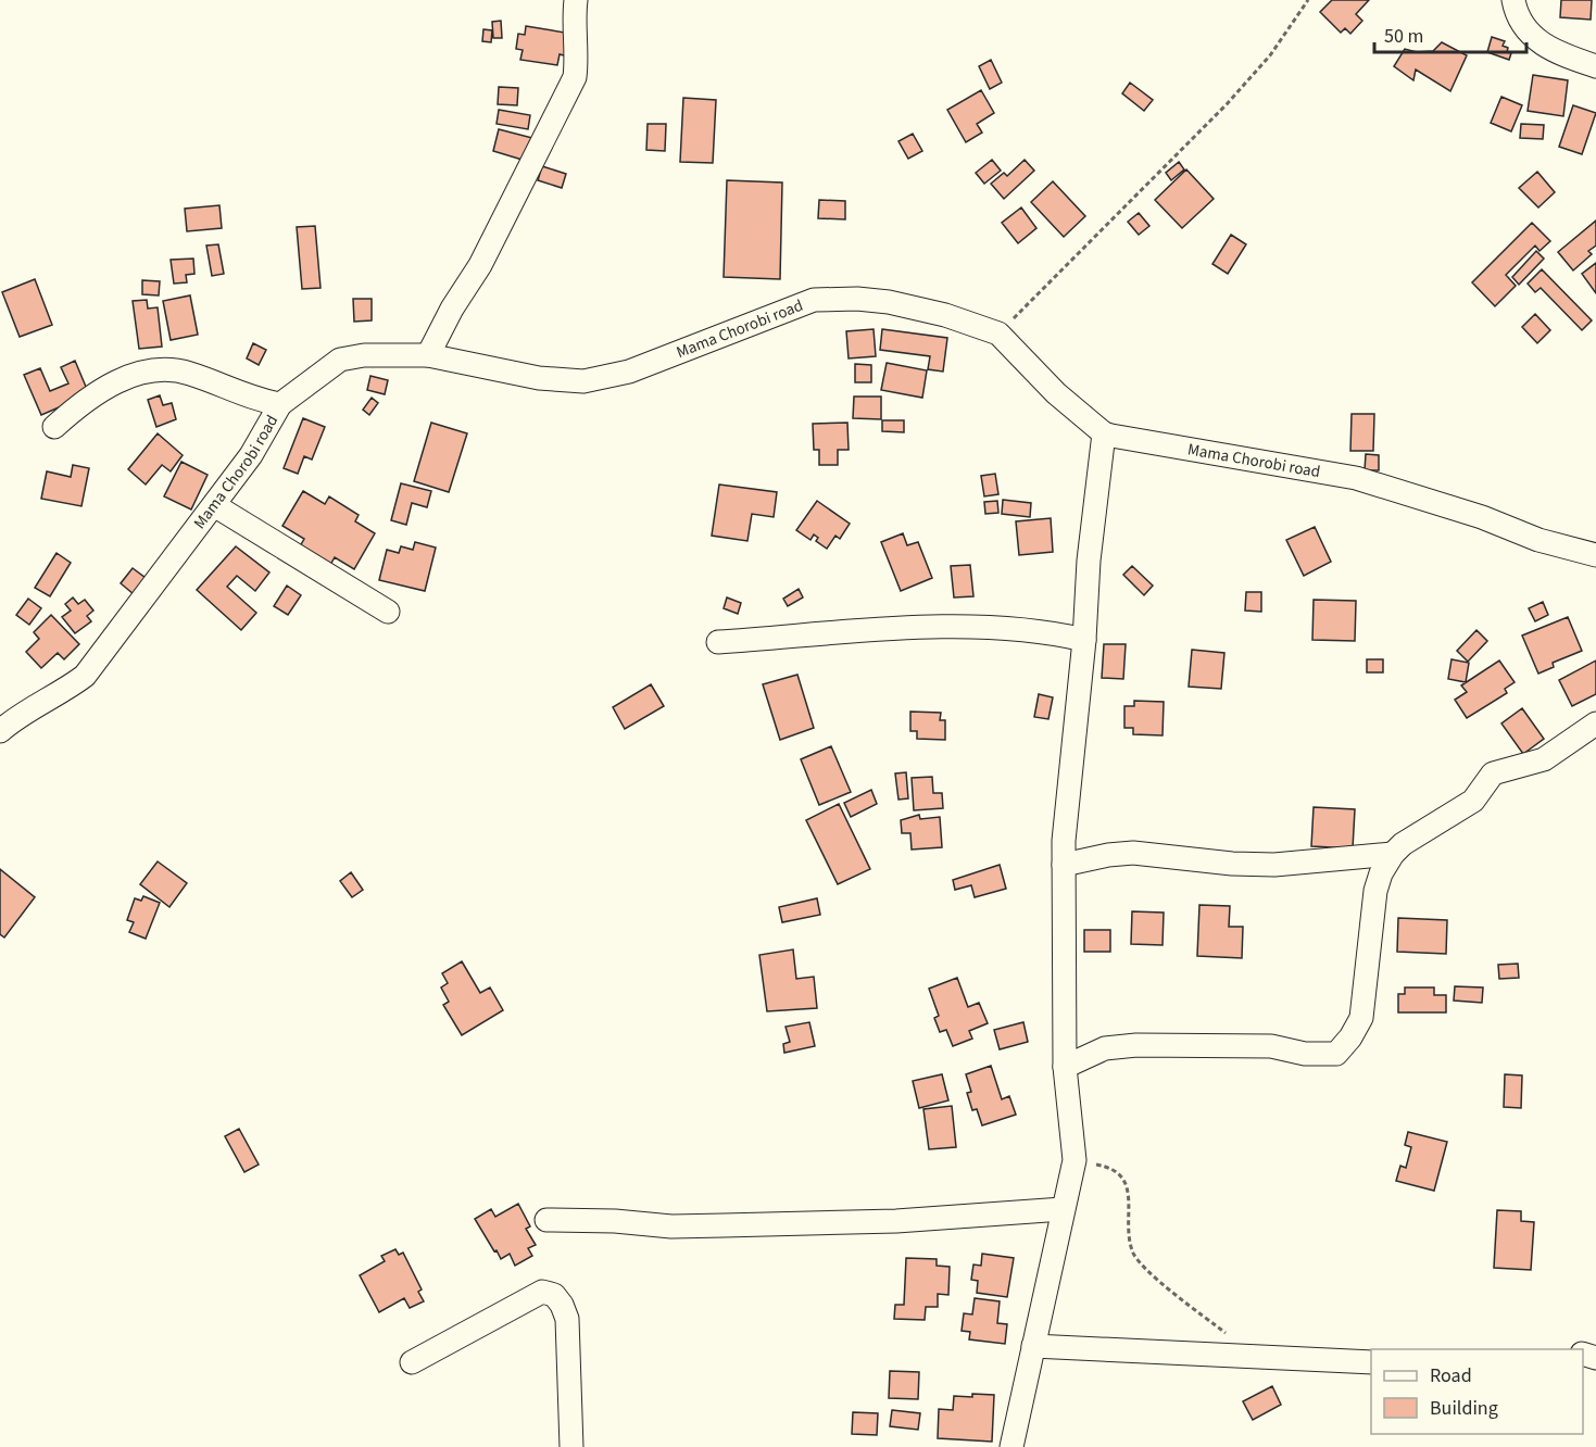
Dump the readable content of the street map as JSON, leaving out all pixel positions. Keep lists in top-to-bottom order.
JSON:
{
  "streets": {
    "street": ["Mama Chorobi road"]
  },
  "legend": ["Road", "Building"],
  "scale_bar": "50 m"
}
